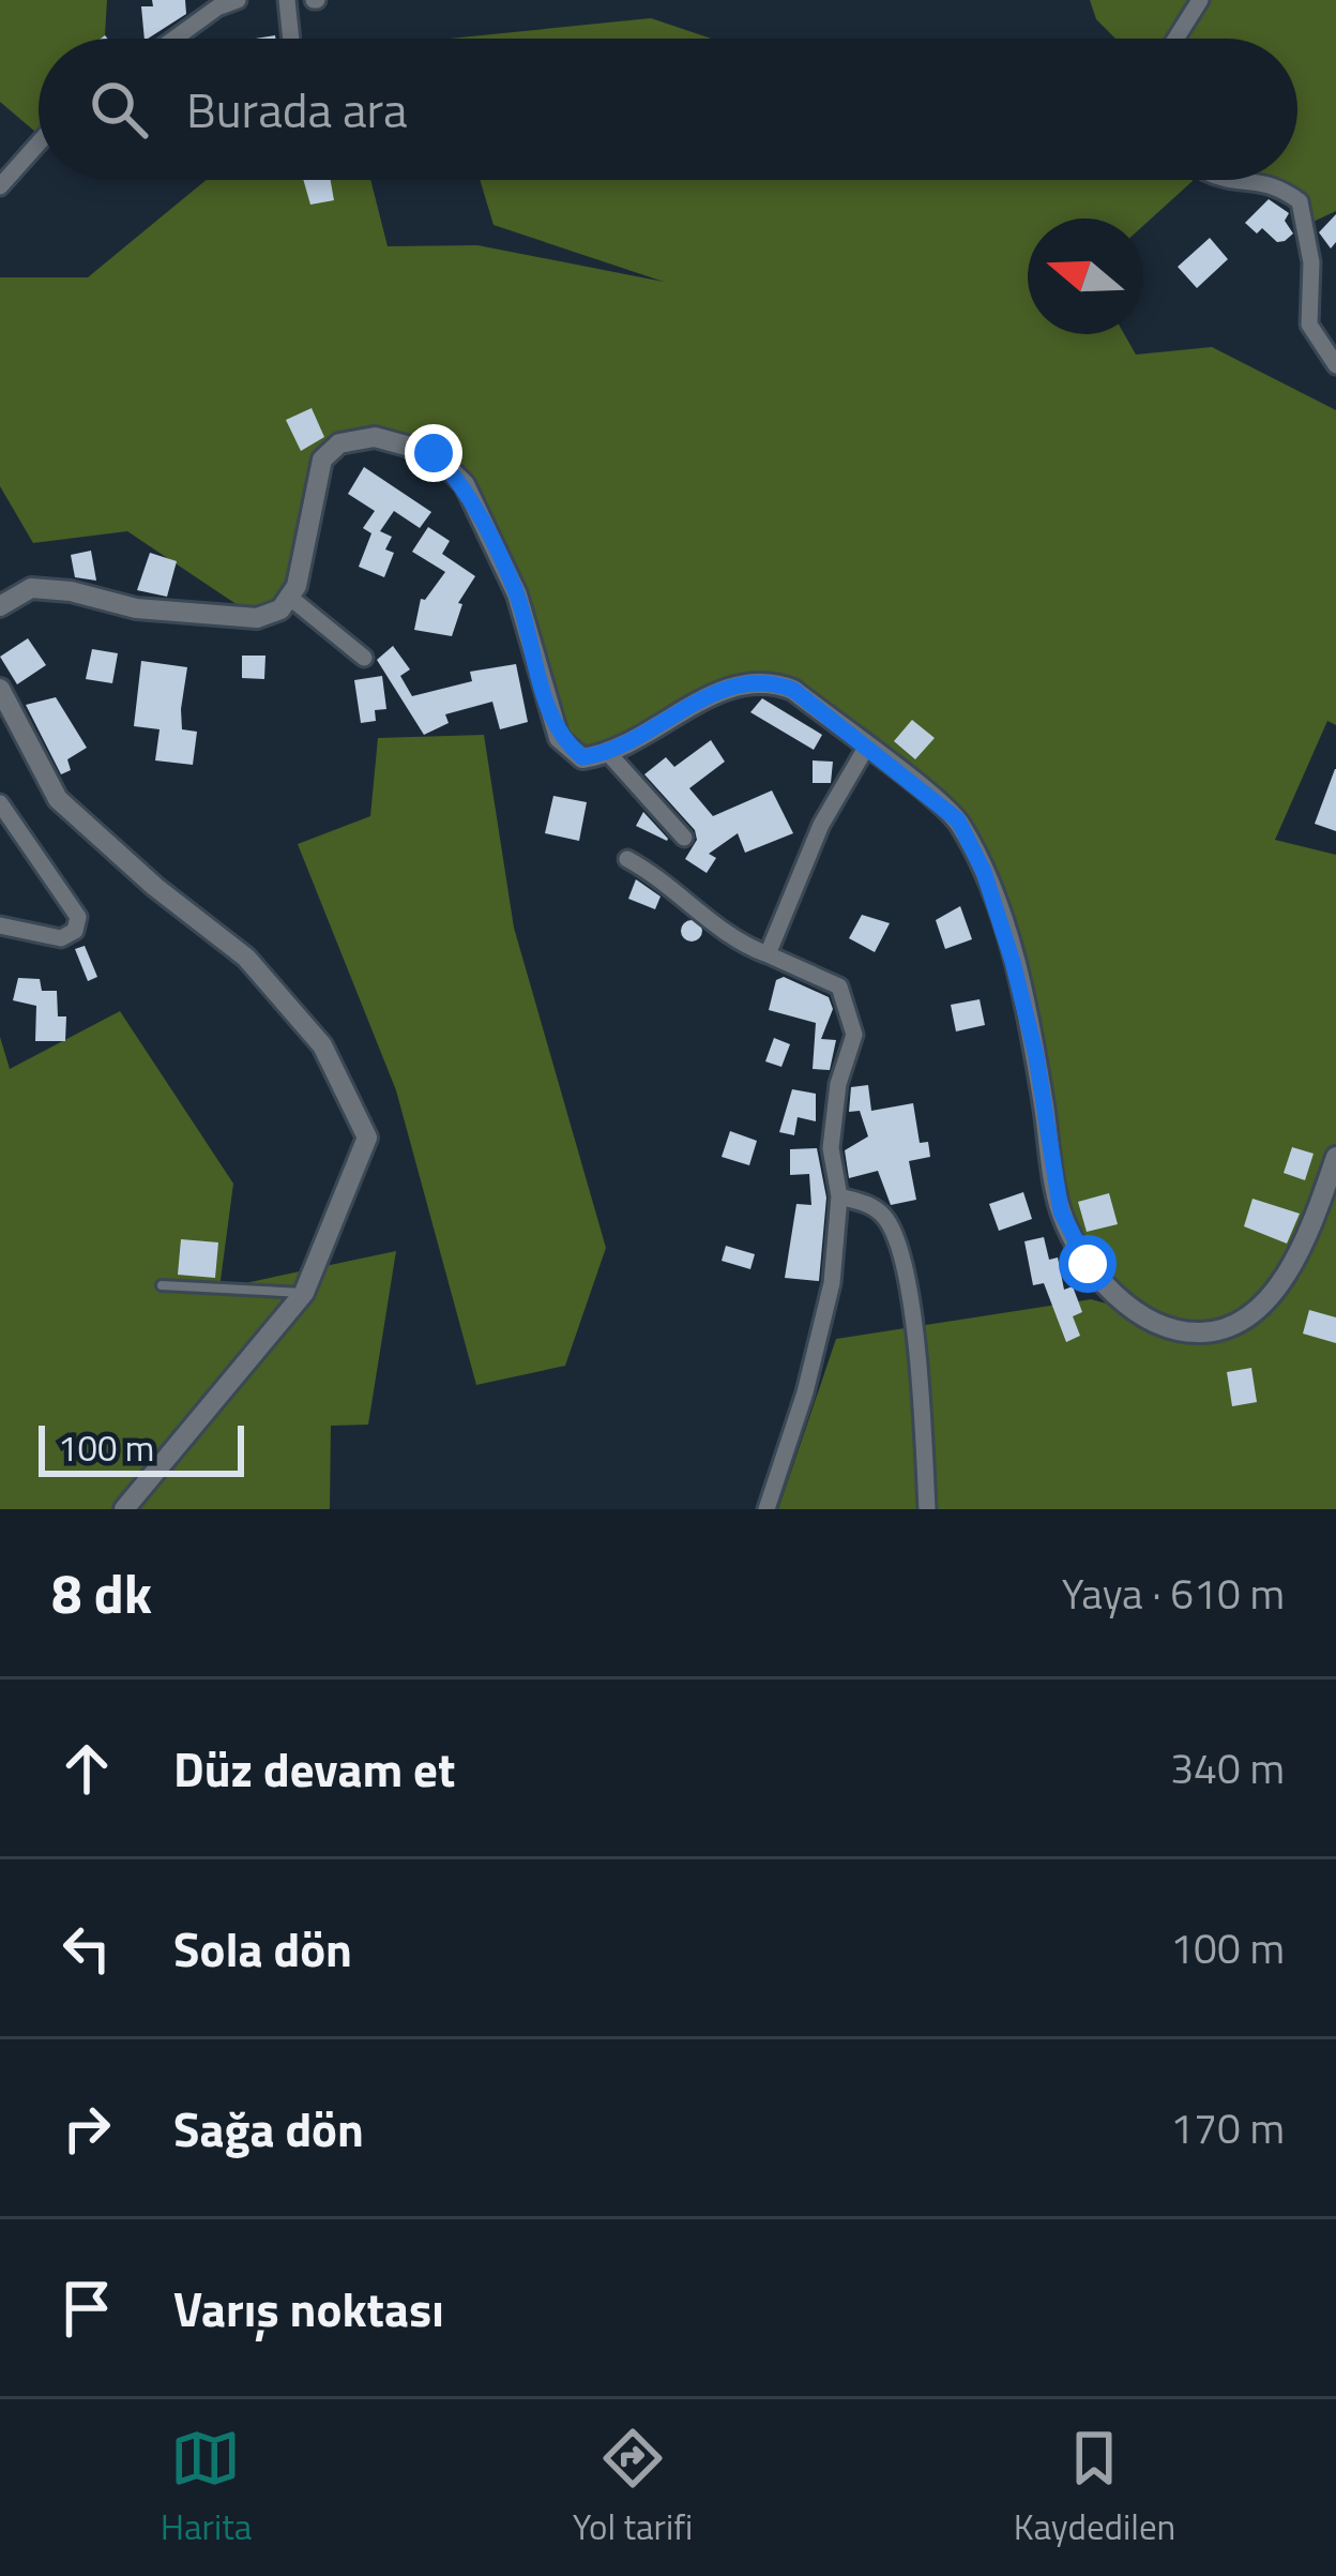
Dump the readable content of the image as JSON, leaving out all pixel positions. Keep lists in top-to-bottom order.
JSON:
{
  "scale_bar": "100 m",
  "north": "left",
  "page": {
    "search": "Burada ara",
    "scale": "100 m",
    "heading": ["8 dk", "Yaya · 610 m"],
    "list": [
      ["Düz devam et", "340 m"],
      ["Sola dön", "100 m"],
      ["Sağa dön", "170 m"],
      "Varış noktası"
    ],
    "nav": ["Harita", "Yol tarifi", "Kaydedilen"]
  }
}
